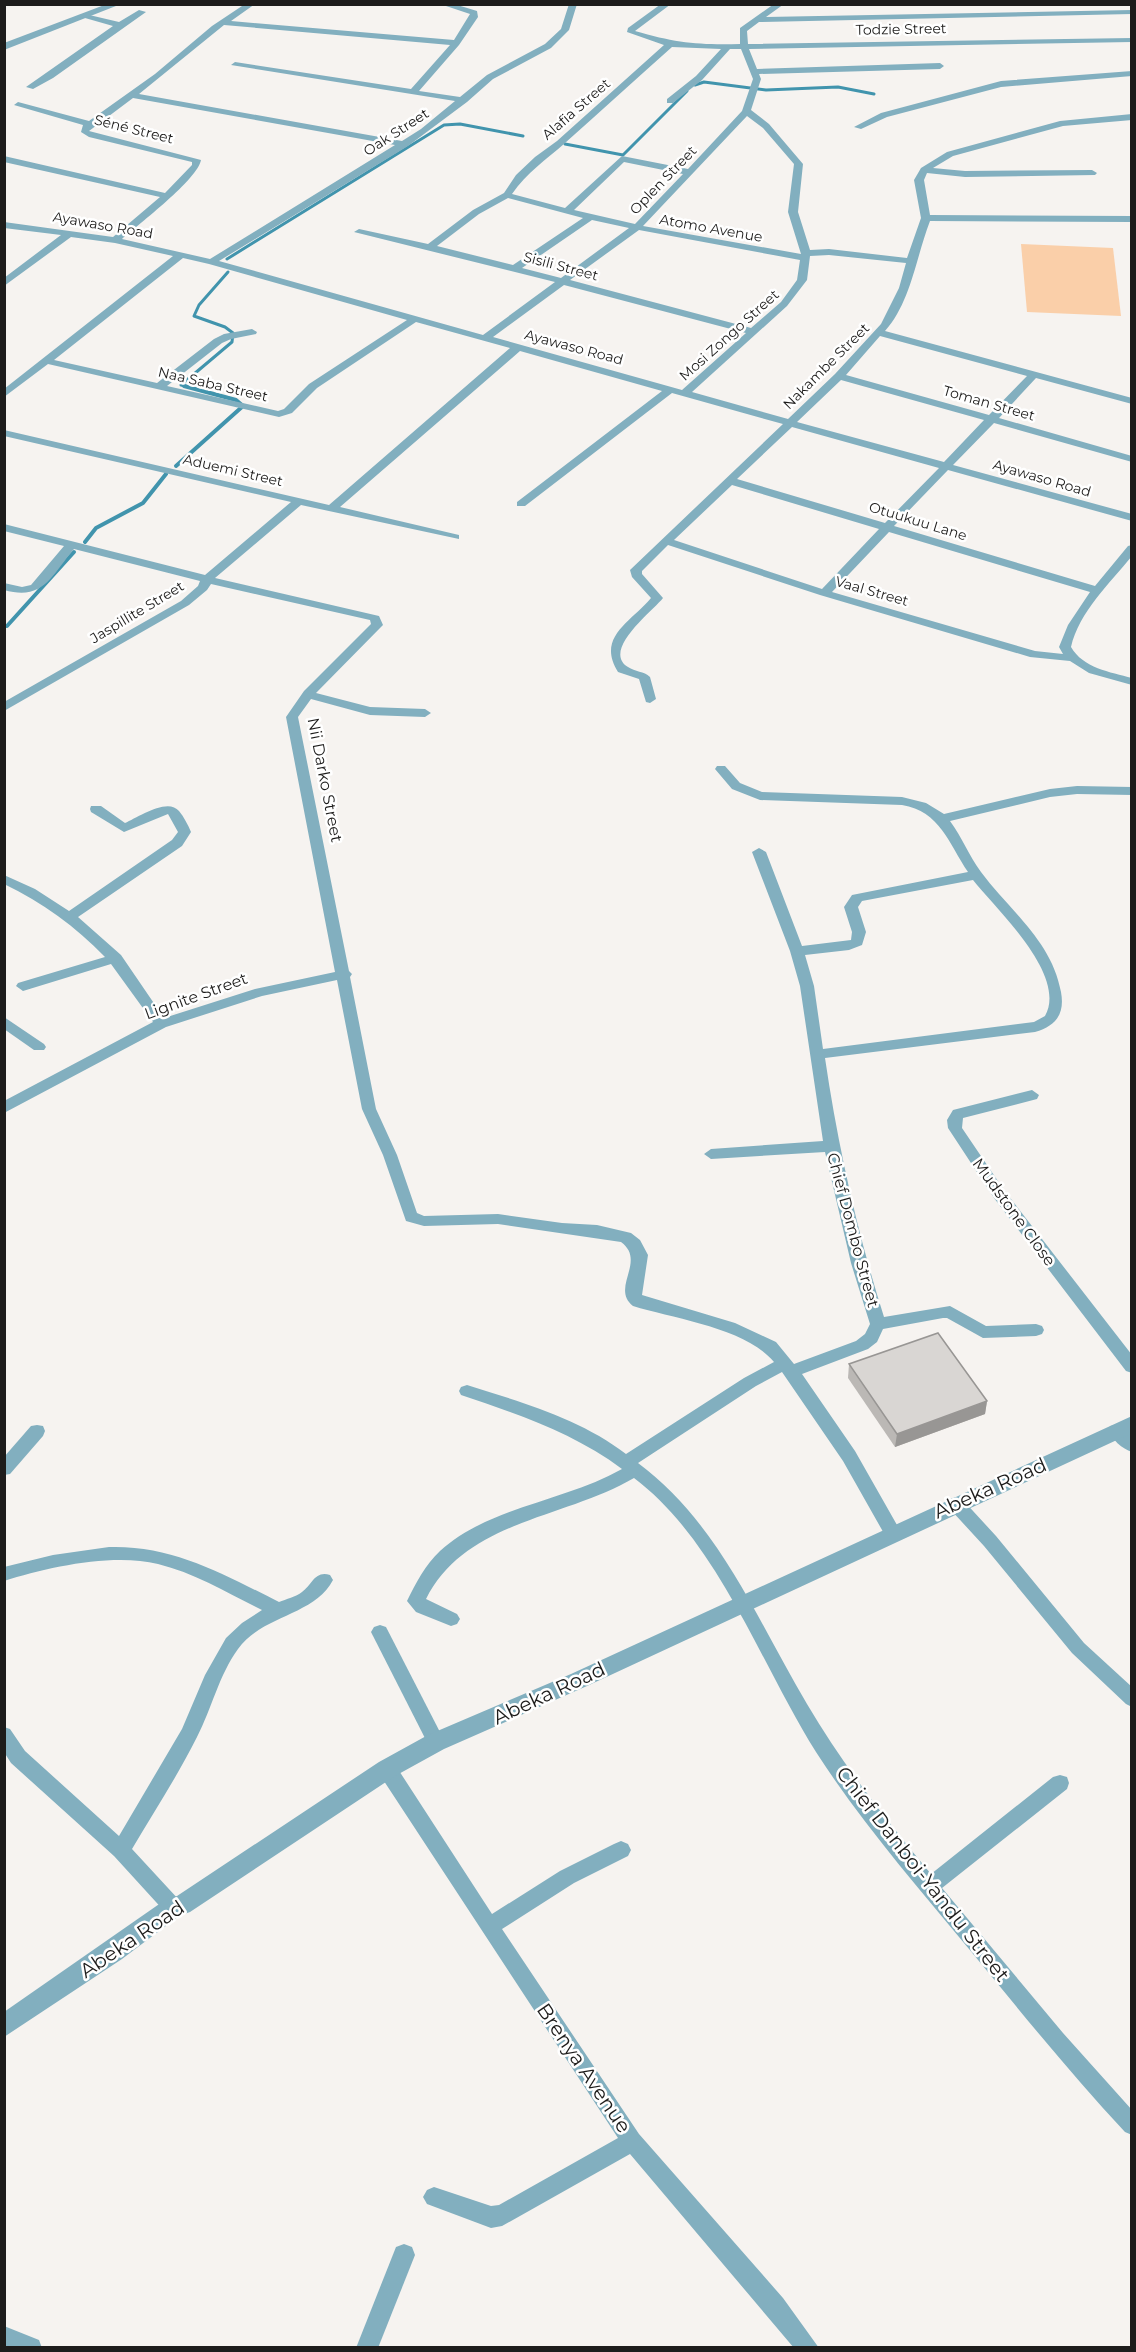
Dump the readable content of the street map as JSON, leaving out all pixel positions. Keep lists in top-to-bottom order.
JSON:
{
  "streets": {
    "street": [
      "Todzie Street",
      "Alafia Street",
      "Séné Street",
      "Oak Street",
      "Oplen Street",
      "Ayawaso Road",
      "Atomo Avenue",
      "Sisili Street",
      "Mosi Zongo Street",
      "Nakambe Street",
      "Naa Saba Street",
      "Toman Street",
      "Aduemi Street",
      "Otuukuu Lane",
      "Vaal Street",
      "Jaspillite Street",
      "Nii Darko Street",
      "Lignite Street",
      "Mudstone Close",
      "Chief Dombo Street",
      "Abeka Road",
      "Chief Danboi-Yandu Street",
      "Brenya Avenue"
    ]
  },
  "crossings": [
    ["Todzie Street", "Alafia Street"],
    ["Alafia Street", "Atomo Avenue"],
    ["Alafia Street", "Sisili Street"],
    ["Séné Street", "Ayawaso Road"],
    ["Oak Street", "Ayawaso Road"],
    ["Oplen Street", "Ayawaso Road"],
    ["Oplen Street", "Atomo Avenue"],
    ["Oplen Street", "Sisili Street"],
    ["Ayawaso Road", "Mosi Zongo Street"],
    ["Ayawaso Road", "Nakambe Street"],
    ["Ayawaso Road", "Naa Saba Street"],
    ["Atomo Avenue", "Mosi Zongo Street"],
    ["Atomo Avenue", "Nakambe Street"],
    ["Sisili Street", "Mosi Zongo Street"],
    ["Nakambe Street", "Toman Street"],
    ["Nakambe Street", "Otuukuu Lane"],
    ["Nakambe Street", "Vaal Street"],
    ["Aduemi Street", "Jaspillite Street"],
    ["Jaspillite Street", "Nii Darko Street"],
    ["Nii Darko Street", "Lignite Street"],
    ["Nii Darko Street", "Chief Dombo Street"],
    ["Chief Dombo Street", "Chief Danboi-Yandu Street"],
    ["Abeka Road", "Chief Danboi-Yandu Street"],
    ["Abeka Road", "Brenya Avenue"]
  ]
}
